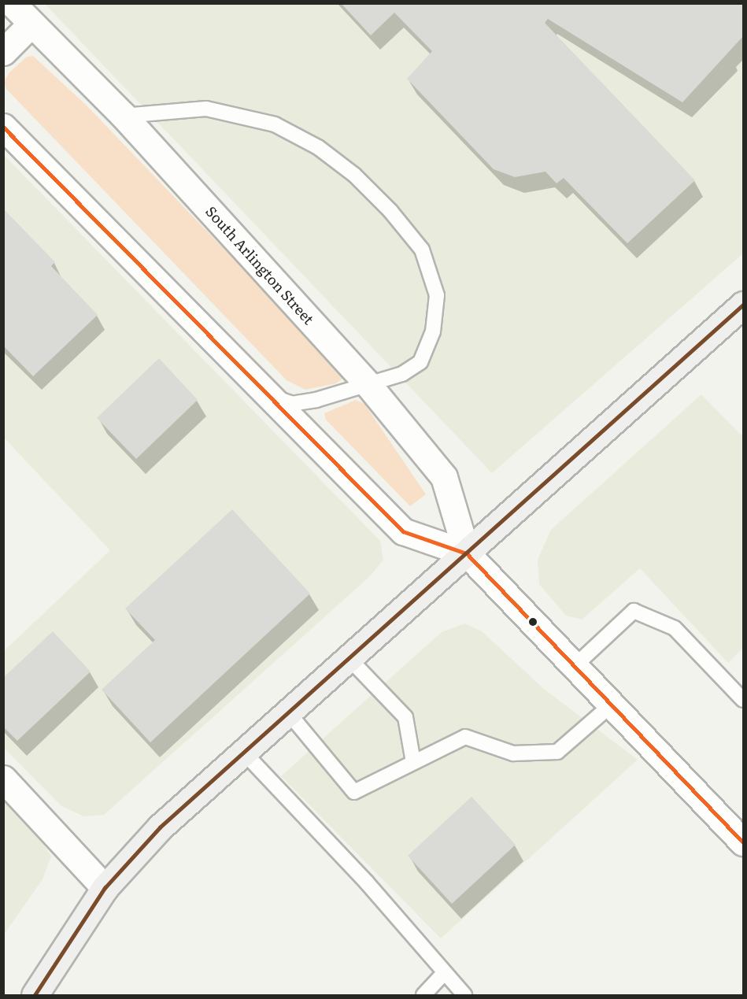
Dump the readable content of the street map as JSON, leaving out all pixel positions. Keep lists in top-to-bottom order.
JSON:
{
  "streets": {
    "street": ["South Arlington Street"]
  }
}
